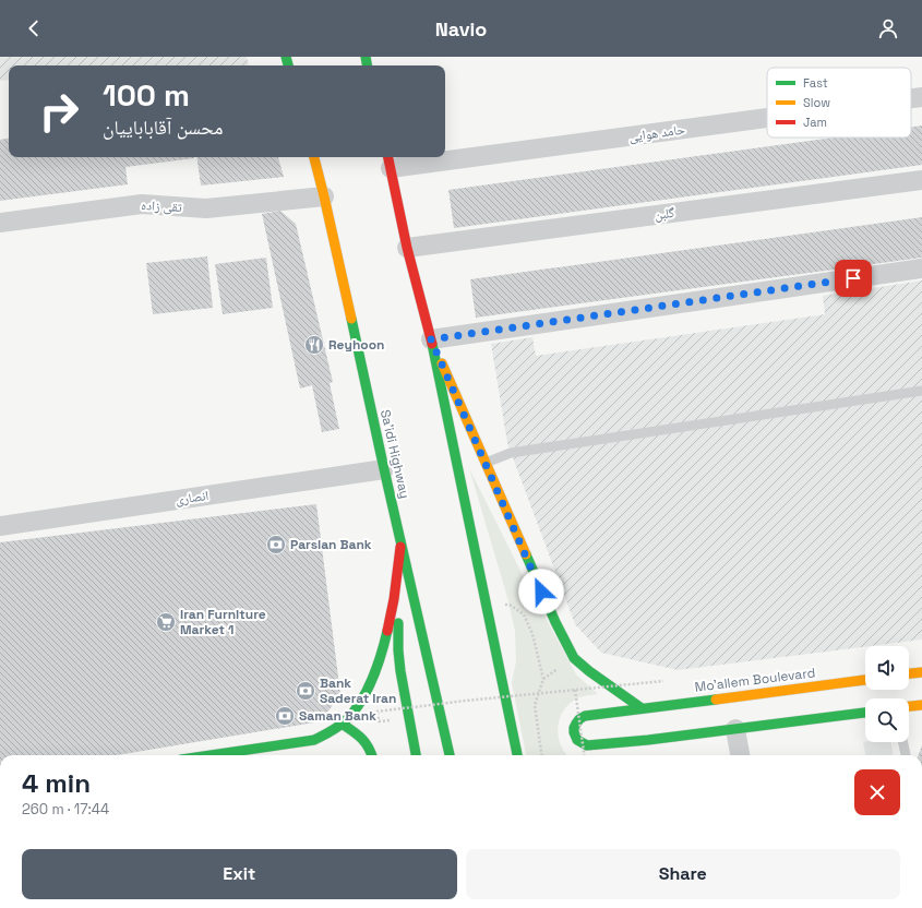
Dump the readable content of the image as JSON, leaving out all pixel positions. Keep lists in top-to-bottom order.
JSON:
{
  "streets": {
    "main road": ["Sa'idi Highway", "Mo'allem Boulevard"],
    "street": [
      "حامد هوایی",
      "تقی زاده",
      "گلبن",
      "انصاری"
    ]
  },
  "crossings": [
    ["تقی زاده", "Sa'idi Highway"],
    ["Sa'idi Highway", "انصاری"]
  ],
  "places": {
    "restaurant": ["Reyhoon"],
    "bank": ["Parsian Bank", "Bank Saderat Iran", "Saman Bank"],
    "supermarket": ["Iran Furniture Market 1"]
  },
  "legend": ["Fast", "Slow", "Jam"],
  "page": {
    "header": "Navio",
    "turn": ["100 m", "محسن آقاباباییان"],
    "heading": ["4 min", "260 m · 17:44"],
    "buttons": ["Exit", "Share"]
  }
}
